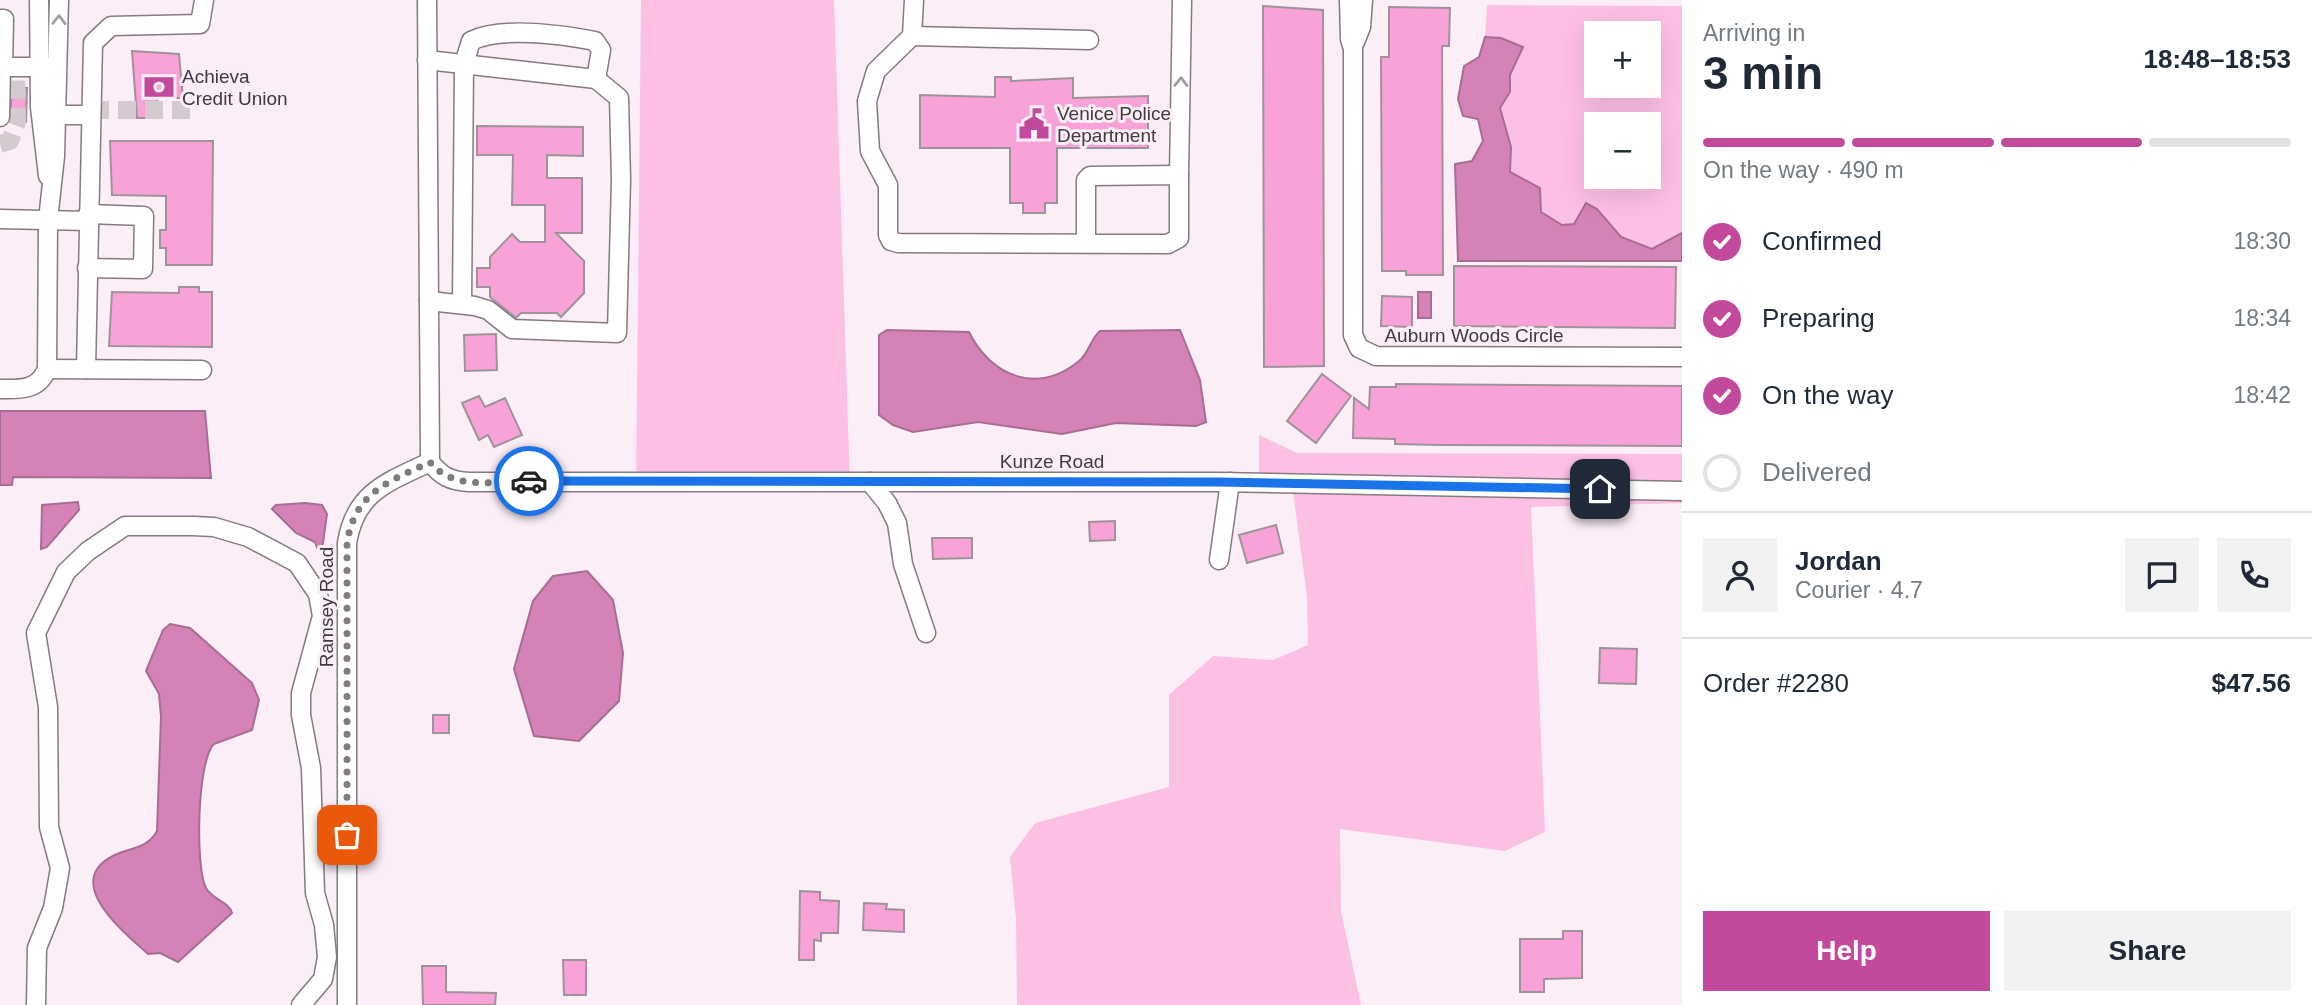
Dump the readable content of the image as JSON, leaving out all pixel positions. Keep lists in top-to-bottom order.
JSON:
{
  "streets": {
    "street": ["Auburn Woods Circle", "Kunze Road", "Ramsey Road"]
  },
  "crossings": [
    ["Kunze Road", "Ramsey Road"]
  ],
  "places": {
    "bank": ["Achieva Credit Union"],
    "public building": ["Venice Police Department"]
  },
  "page": {
    "heading": ["3 min", "Arriving in", "18:48–18:53"],
    "panel": [
      "Jordan",
      "Courier · 4.7",
      "Order #2280",
      "$47.56"
    ],
    "map_buttons": ["+", "−"],
    "bar": "On the way · 490 m",
    "list": [
      ["Confirmed", "18:30"],
      ["Preparing", "18:34"],
      ["On the way", "18:42"],
      "Delivered"
    ],
    "buttons": ["Help", "Share"]
  }
}
